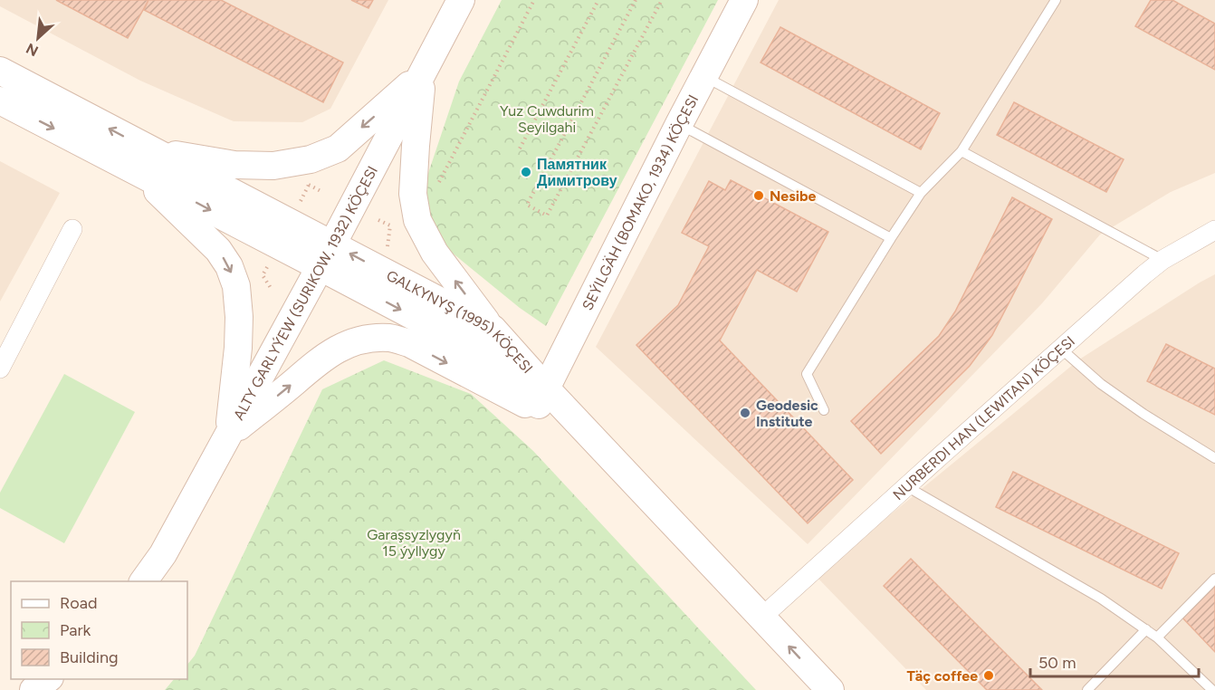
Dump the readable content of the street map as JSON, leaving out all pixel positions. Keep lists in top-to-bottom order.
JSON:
{
  "streets": {
    "street": [
      "SEÝILGÄH (BOMAKO, 1934) KÖÇESI",
      "ALTY GARLYÝEW (SURIKOW, 1932) KÖÇESI",
      "GALKYNYŞ (1995) KÖÇESI",
      "NURBERDI HAN (LEWITAN) KÖÇESI"
    ]
  },
  "crossings": [
    ["SEÝILGÄH (BOMAKO, 1934) KÖÇESI", "GALKYNYŞ (1995) KÖÇESI"],
    ["ALTY GARLYÝEW (SURIKOW, 1932) KÖÇESI", "GALKYNYŞ (1995) KÖÇESI"],
    ["GALKYNYŞ (1995) KÖÇESI", "NURBERDI HAN (LEWITAN) KÖÇESI"]
  ],
  "parks": ["Yuz Cuwdurim Seyilgahi", "Garaşsyzlygyň 15 ýyllygy"],
  "places": [
    "Памятник Димитрову",
    "Nesibe",
    "Geodesic Institute",
    "Täç coffee"
  ],
  "legend": ["Road", "Park", "Building"],
  "scale_bar": "50 m",
  "north": "bottom left"
}
